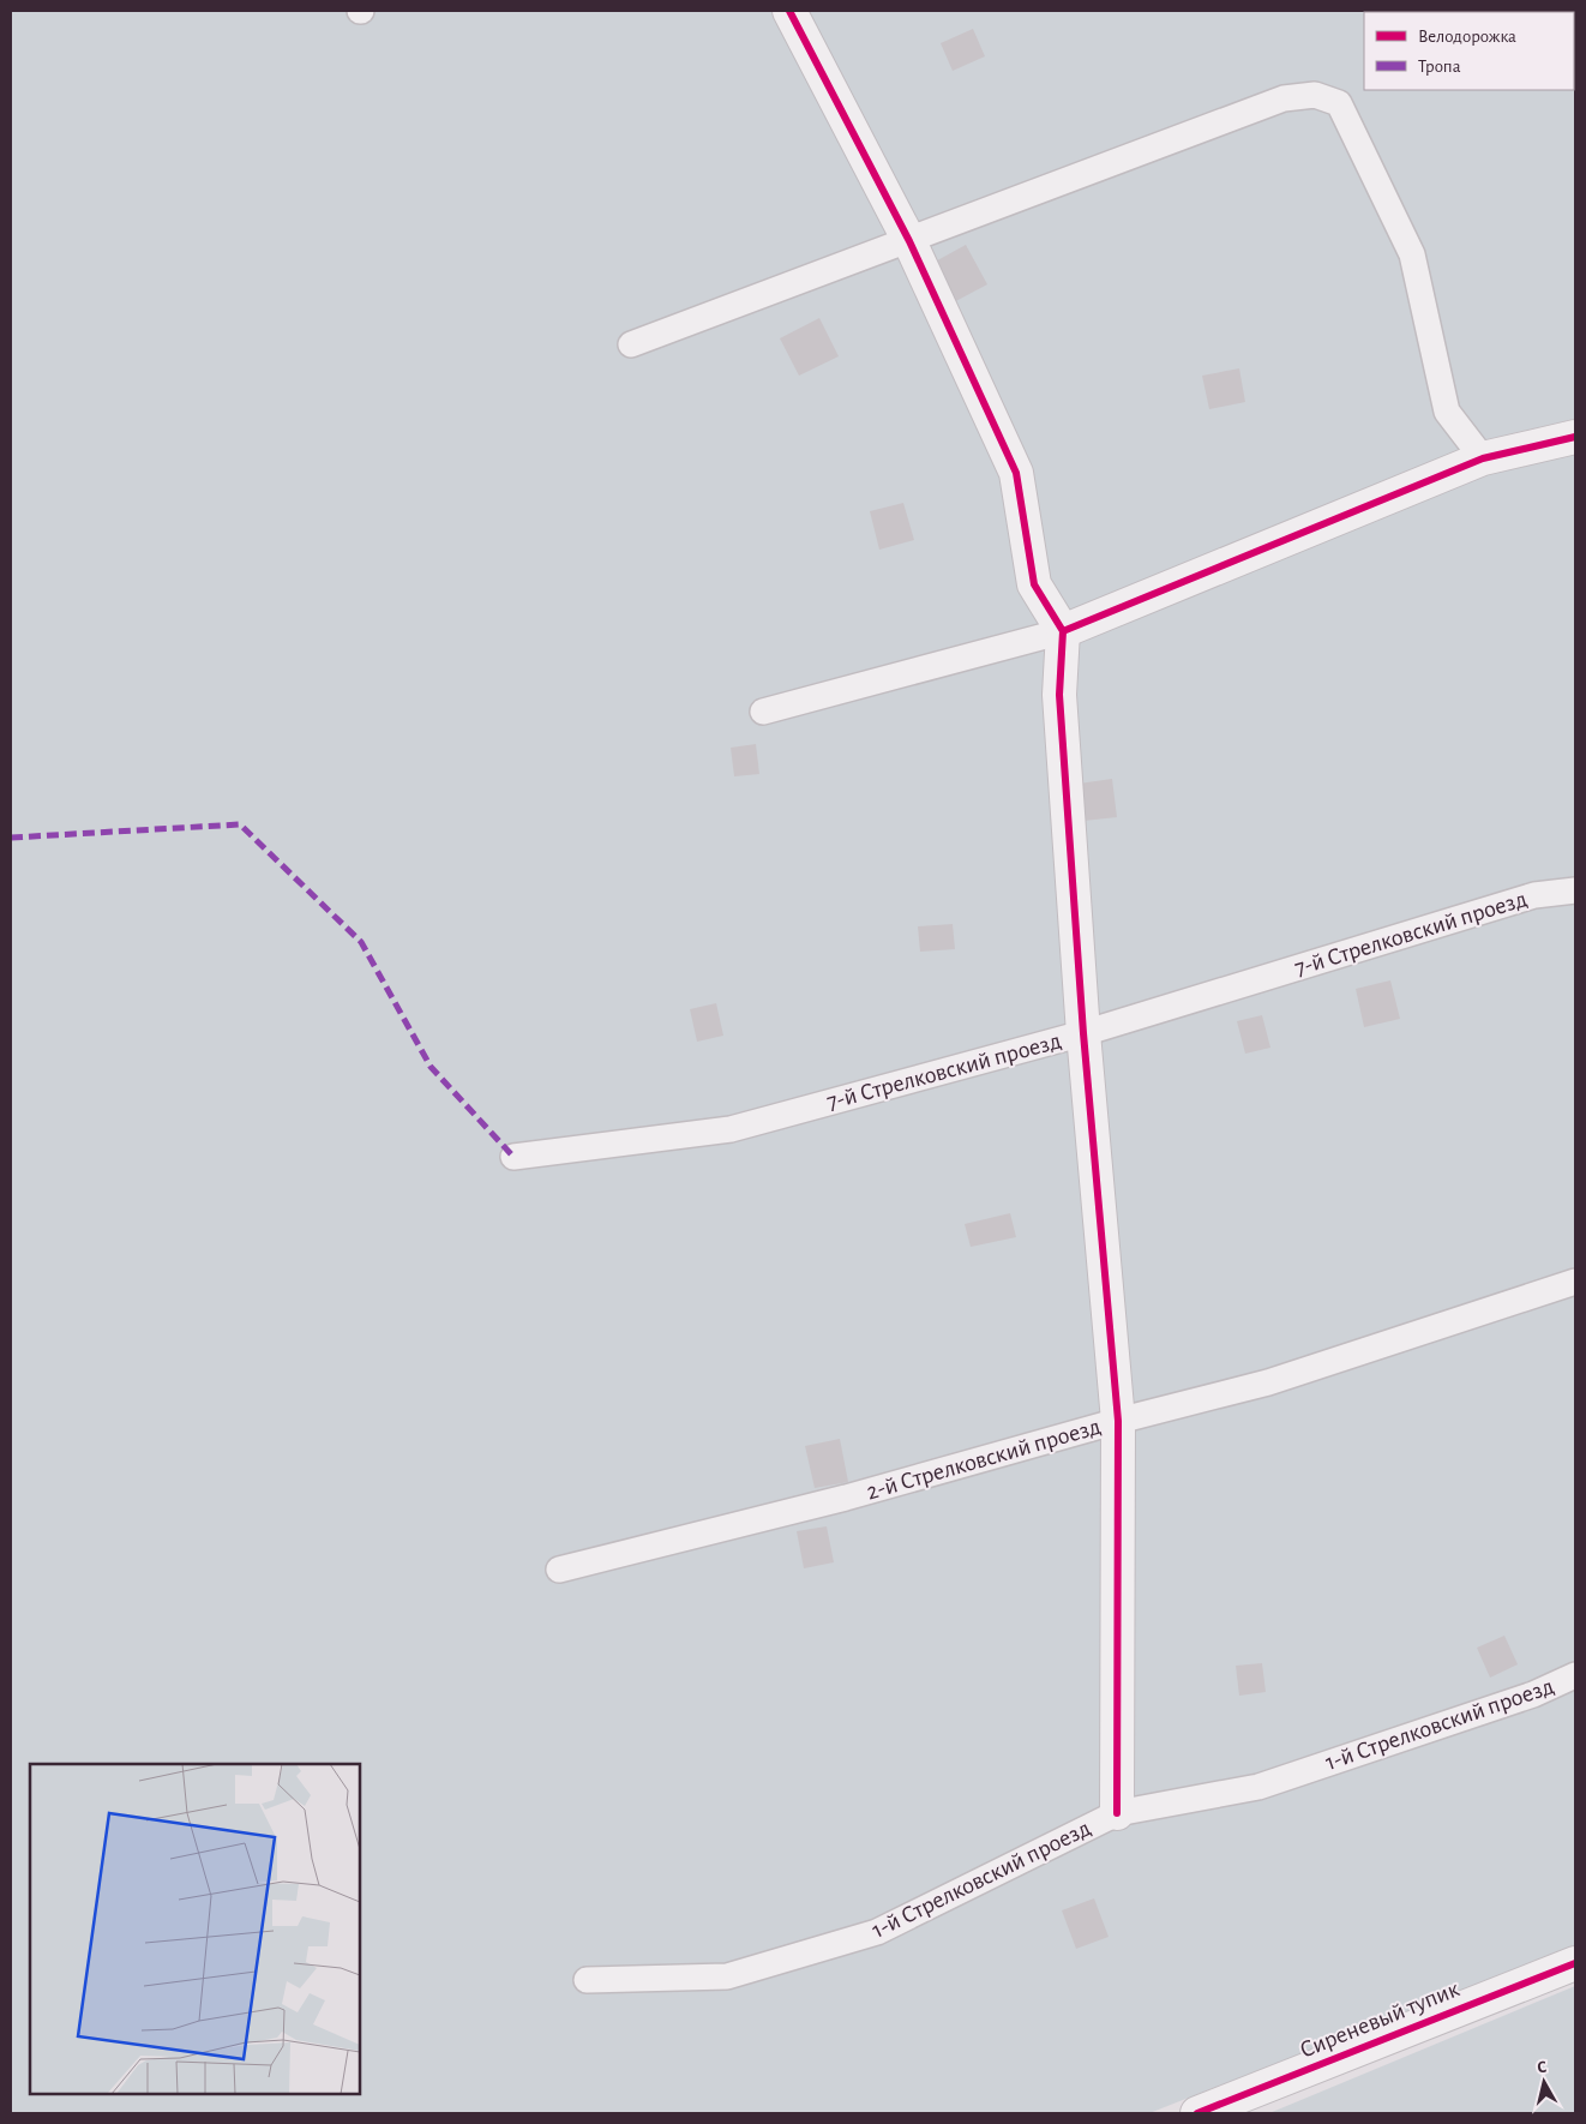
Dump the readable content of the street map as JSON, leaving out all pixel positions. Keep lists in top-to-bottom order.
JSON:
{
  "streets": {
    "street": ["Сиреневый тупик"],
    "lane": ["7-й Стрелковский проезд", "2-й Стрелковский проезд", "1-й Стрелковский проезд"]
  },
  "legend": ["Велодорожка", "Тропа"],
  "north": "top"
}
